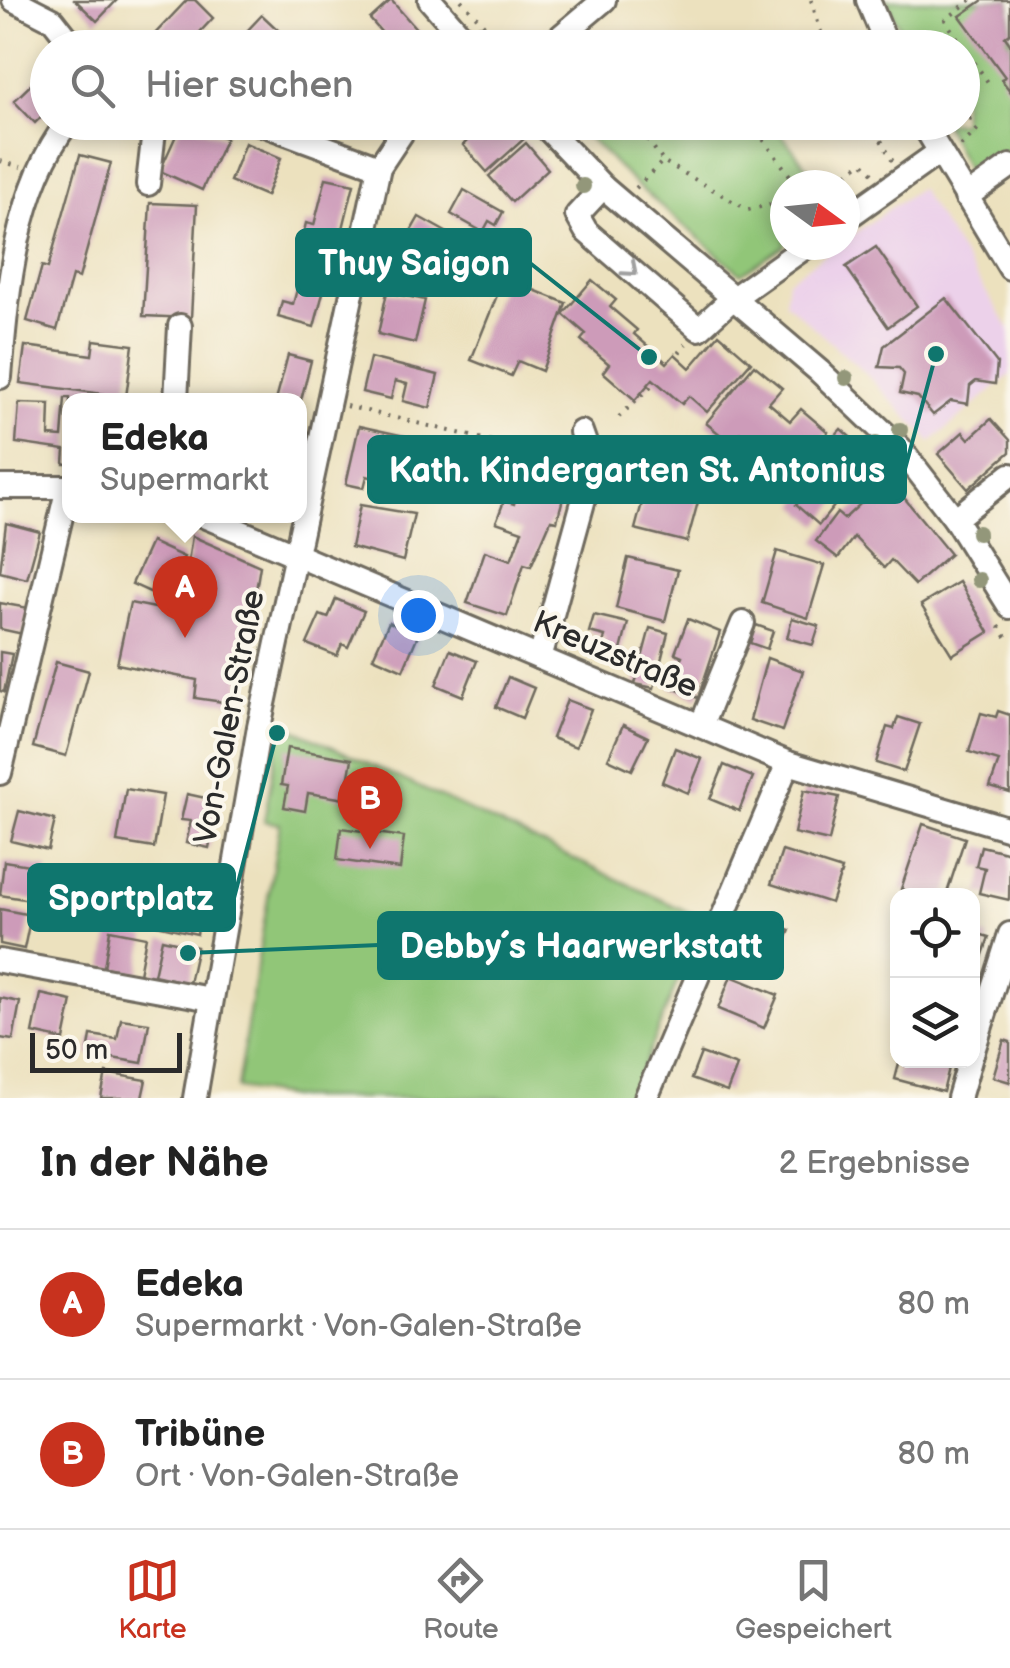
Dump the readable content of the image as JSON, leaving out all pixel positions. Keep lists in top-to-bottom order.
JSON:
{
  "streets": {
    "street": ["Kreuzstraße", "Von-Galen-Straße"]
  },
  "crossings": [
    ["Kreuzstraße", "Von-Galen-Straße"]
  ],
  "places": [
    "Kath. Kindergarten St. Antonius",
    "Thuy Saigon",
    "Sportplatz",
    "Debby´s Haarwerkstatt"
  ],
  "scale_bar": "50 m",
  "north": "right",
  "page": {
    "search": "Hier suchen",
    "popup": ["Edeka", "Supermarkt"],
    "pins": ["A", "B"],
    "scale": "50 m",
    "heading": ["In der Nähe", "2 Ergebnisse"],
    "list": [
      {
        "mark": "A",
        "name": "Edeka",
        "note": "Supermarkt · Von-Galen-Straße",
        "value": "80 m"
      },
      {
        "mark": "B",
        "name": "Tribüne",
        "note": "Ort · Von-Galen-Straße",
        "value": "80 m"
      }
    ],
    "nav": ["Karte", "Route", "Gespeichert"]
  }
}
